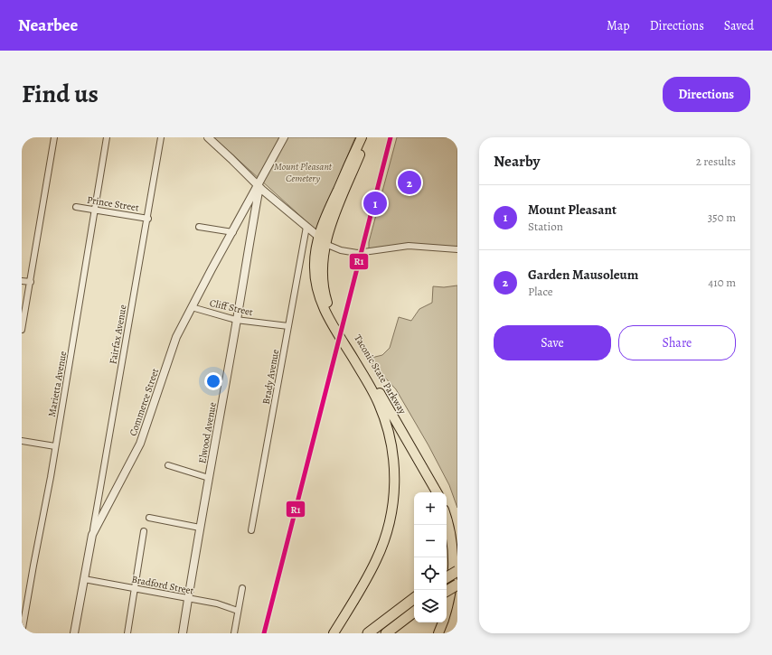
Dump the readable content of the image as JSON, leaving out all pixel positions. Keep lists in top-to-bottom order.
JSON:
{
  "streets": {
    "highway": ["Taconic State Parkway"],
    "street": [
      "Prince Street",
      "Cliff Street",
      "Fairfax Avenue",
      "Brady Avenue",
      "Marietta Avenue",
      "Commerce Street",
      "Elwood Avenue",
      "Bradford Street"
    ]
  },
  "crossings": [
    ["Prince Street", "Fairfax Avenue"],
    ["Prince Street", "Marietta Avenue"],
    ["Cliff Street", "Brady Avenue"],
    ["Cliff Street", "Commerce Street"],
    ["Cliff Street", "Elwood Avenue"],
    ["Fairfax Avenue", "Commerce Street"],
    ["Commerce Street", "Elwood Avenue"],
    ["Commerce Street", "Bradford Street"],
    ["Elwood Avenue", "Bradford Street"]
  ],
  "parks": ["Mount Pleasant Cemetery"],
  "lines": ["transit line R1"],
  "page": {
    "header": "Nearbee",
    "nav": ["Map", "Directions", "Saved"],
    "title": "Find us",
    "buttons": [
      "Directions",
      ["Save", "Share"]
    ],
    "heading": ["Nearby", "2 results"],
    "pins": ["2", "1"],
    "list": [
      {
        "mark": "1",
        "name": "Mount Pleasant",
        "note": "Station",
        "value": "350 m"
      },
      {
        "mark": "2",
        "name": "Garden Mausoleum",
        "note": "Place",
        "value": "410 m"
      }
    ],
    "map_buttons": ["+", "−"]
  }
}
